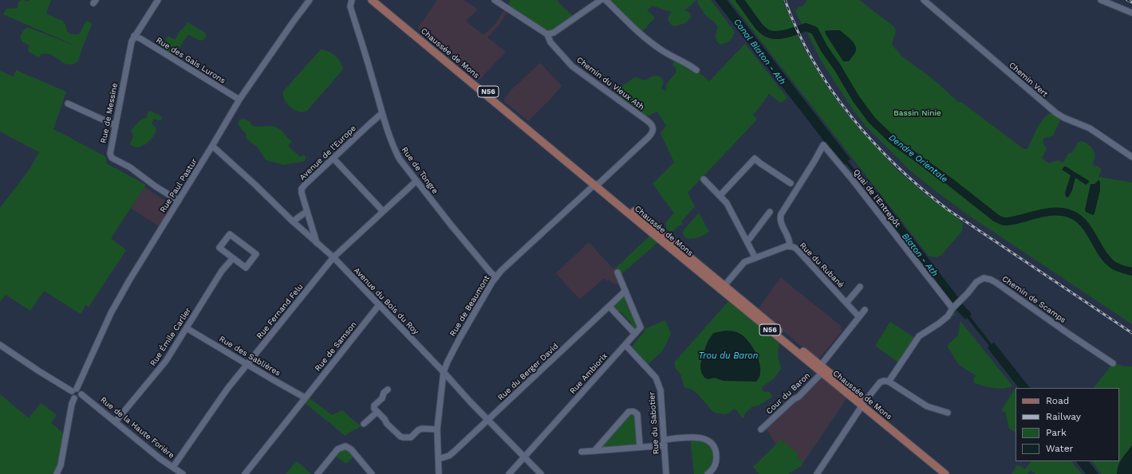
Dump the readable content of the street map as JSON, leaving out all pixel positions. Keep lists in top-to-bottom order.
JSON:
{
  "streets": {
    "main road": ["Chaussée de Mons", "N56"],
    "street": [
      "Rue des Gais Lurons",
      "Chemin Vert",
      "Chemin du Vieux Ath",
      "Rue de Messine",
      "Avenue de l'Europe",
      "Rue de Tongre",
      "Rue Paul Pastur",
      "Quai de l'Entrepôt",
      "Rue du Rubané",
      "Chemin de Scamps",
      "Avenue du Bois du Roy",
      "Rue de Beaumont",
      "Rue Fernand Felu",
      "Rue Émile Carlier",
      "Rue de Samson",
      "Rue des Sablières",
      "Rue du Berger David",
      "Rue Ambiorix",
      "Cour du Baron",
      "Rue du Sabotier",
      "Rue de la Haute Forière"
    ]
  },
  "crossings": [
    ["Chaussée de Mons", "Chemin du Vieux Ath"],
    ["Chaussée de Mons", "Rue du Rubané"],
    ["Chaussée de Mons", "Rue de Beaumont"],
    ["Chaussée de Mons", "Cour du Baron"],
    ["Rue des Gais Lurons", "Rue de Messine"],
    ["Rue des Gais Lurons", "Rue Paul Pastur"],
    ["Chemin du Vieux Ath", "Rue de Beaumont"],
    ["Rue de Messine", "Rue Paul Pastur"],
    ["Avenue de l'Europe", "Rue de Tongre"],
    ["Avenue de l'Europe", "Avenue du Bois du Roy"],
    ["Rue de Tongre", "Rue de Beaumont"],
    ["Rue de Tongre", "Rue Fernand Felu"],
    ["Rue Paul Pastur", "Avenue du Bois du Roy"],
    ["Rue Paul Pastur", "Rue de la Haute Forière"],
    ["Quai de l'Entrepôt", "Rue du Rubané"],
    ["Quai de l'Entrepôt", "Chemin de Scamps"],
    ["Avenue du Bois du Roy", "Rue de Beaumont"],
    ["Avenue du Bois du Roy", "Rue Fernand Felu"],
    ["Avenue du Bois du Roy", "Rue de Samson"],
    ["Avenue du Bois du Roy", "Rue du Berger David"],
    ["Avenue du Bois du Roy", "Rue Ambiorix"],
    ["Rue de Beaumont", "Rue du Berger David"],
    ["Rue Fernand Felu", "Rue des Sablières"],
    ["Rue Fernand Felu", "Rue de la Haute Forière"],
    ["Rue Émile Carlier", "Rue des Sablières"],
    ["Rue Émile Carlier", "Rue de la Haute Forière"],
    ["Rue de Samson", "Rue des Sablières"],
    ["Rue du Berger David", "Rue Ambiorix"],
    ["Rue Ambiorix", "Rue du Sabotier"]
  ],
  "water": [
    "Canal Blaton - Ath",
    "Dendre Orientale",
    "Blaton - Ath",
    "Trou du Baron"
  ],
  "parks": ["Bassin Ninie"],
  "legend": [
    "Road",
    "Railway",
    "Park",
    "Water"
  ]
}
